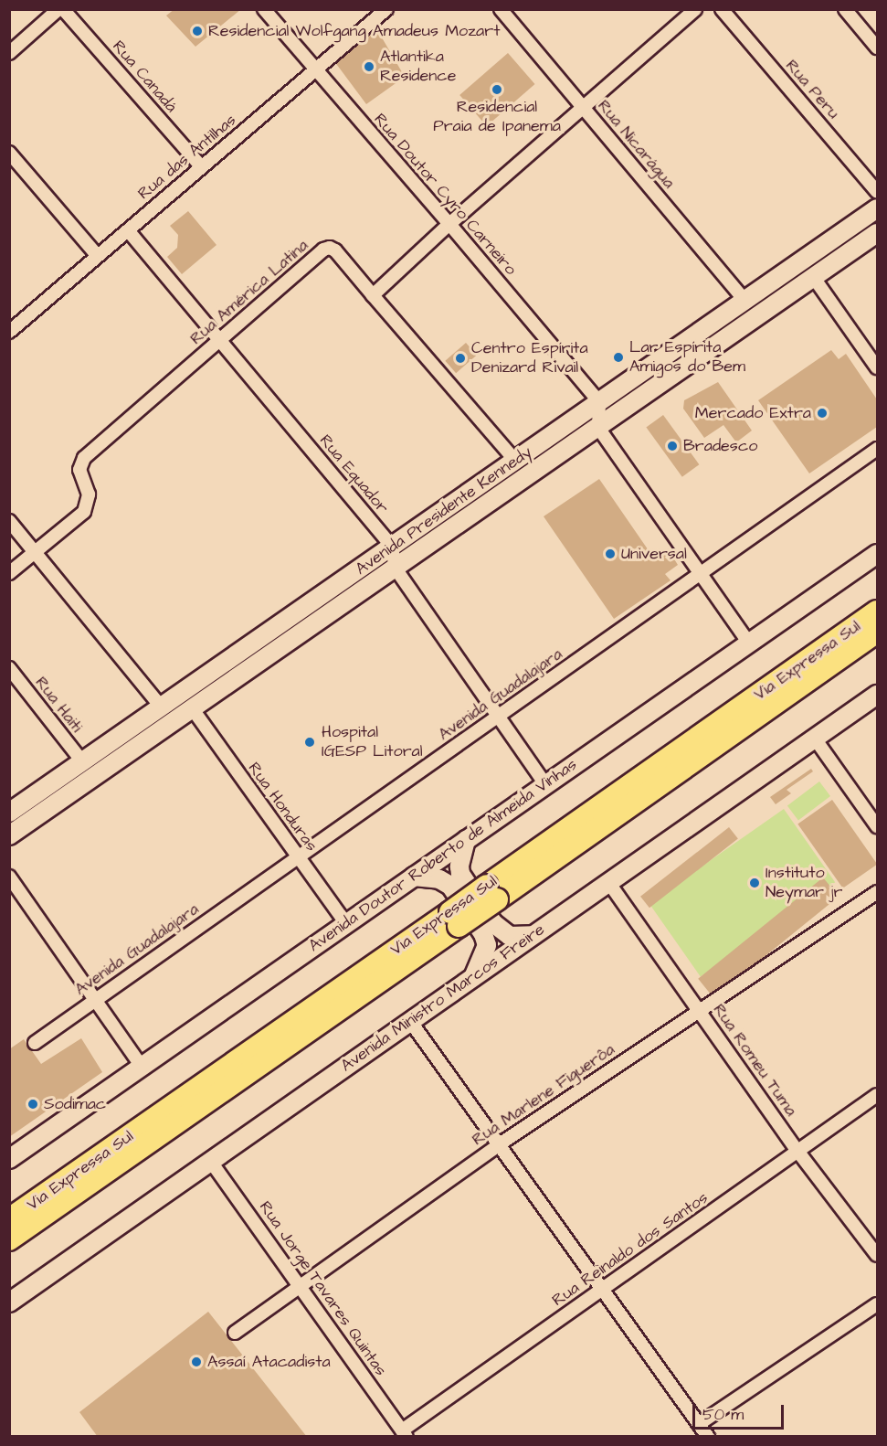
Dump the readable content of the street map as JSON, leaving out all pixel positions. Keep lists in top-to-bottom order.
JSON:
{
  "streets": {
    "highway": ["Via Expressa Sul"],
    "main road": ["Avenida Presidente Kennedy", "Avenida Doutor Roberto de Almeida Vinhas", "Avenida Ministro Marcos Freire"],
    "street": [
      "Rua Canadá",
      "Rua Peru",
      "Rua Nicarágua",
      "Rua das Antilhas",
      "Rua Doutor Cyro Carneiro",
      "Rua América Latina",
      "Rua Equador",
      "Avenida Guadalajara",
      "Rua Haiti",
      "Rua Honduras",
      "Rua Romeu Tuma",
      "Rua Marlene Figuerôa",
      "Rua Reinaldo dos Santos",
      "Rua Jorge Tavares Quintas"
    ]
  },
  "crossings": [
    ["Rua Canadá", "Rua das Antilhas"],
    ["Rua Nicarágua", "Avenida Presidente Kennedy"],
    ["Rua das Antilhas", "Rua Doutor Cyro Carneiro"],
    ["Rua das Antilhas", "Rua Equador"],
    ["Rua Doutor Cyro Carneiro", "Avenida Presidente Kennedy"],
    ["Rua América Latina", "Rua Equador"],
    ["Rua Equador", "Avenida Presidente Kennedy"],
    ["Avenida Presidente Kennedy", "Rua Haiti"],
    ["Avenida Presidente Kennedy", "Rua Honduras"],
    ["Avenida Guadalajara", "Rua Honduras"],
    ["Rua Honduras", "Avenida Doutor Roberto de Almeida Vinhas"],
    ["Avenida Ministro Marcos Freire", "Rua Romeu Tuma"],
    ["Avenida Ministro Marcos Freire", "Rua Jorge Tavares Quintas"],
    ["Rua Romeu Tuma", "Rua Marlene Figuerôa"],
    ["Rua Romeu Tuma", "Rua Reinaldo dos Santos"],
    ["Rua Marlene Figuerôa", "Rua Jorge Tavares Quintas"],
    ["Rua Reinaldo dos Santos", "Rua Jorge Tavares Quintas"]
  ],
  "places": [
    "Residencial Wolfgang Amadeus Mozart",
    "Atlantika Residence",
    "Residencial Praia de Ipanema",
    "Lar Espírita Amigos do Bem",
    "Centro Espírita Denizard Rivail",
    "Mercado Extra",
    "Bradesco",
    "Universal",
    "Hospital IGESP Litoral",
    "Instituto Neymar jr",
    "Sodimac",
    "Assaí Atacadista"
  ],
  "scale_bar": "50 m"
}
